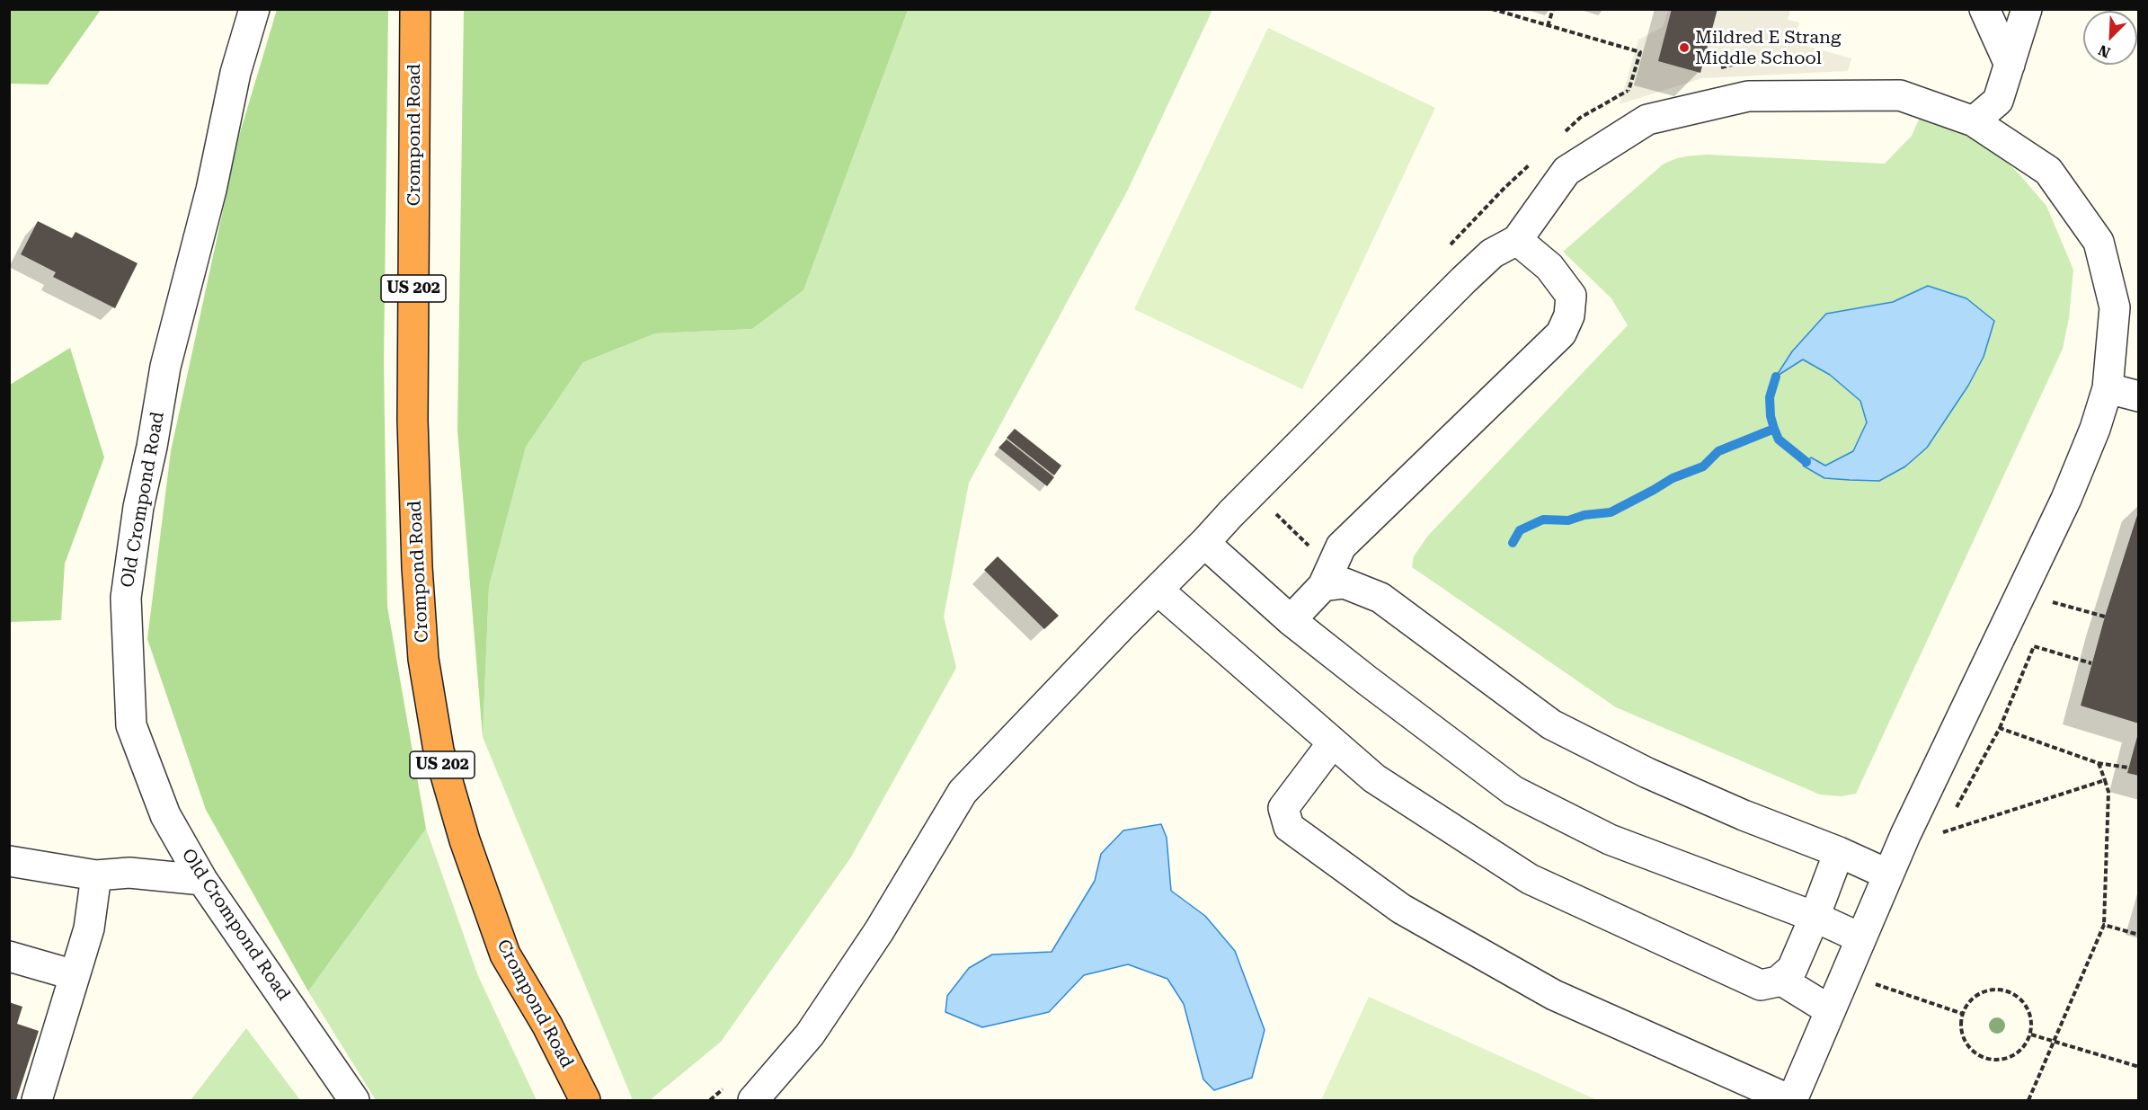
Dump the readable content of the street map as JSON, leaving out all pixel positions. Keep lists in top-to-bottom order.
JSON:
{
  "streets": {
    "highway": ["Crompond Road", "US 202"],
    "street": ["Old Crompond Road"]
  },
  "places": ["Mildred E Strang Middle School"],
  "north": "bottom left"
}
